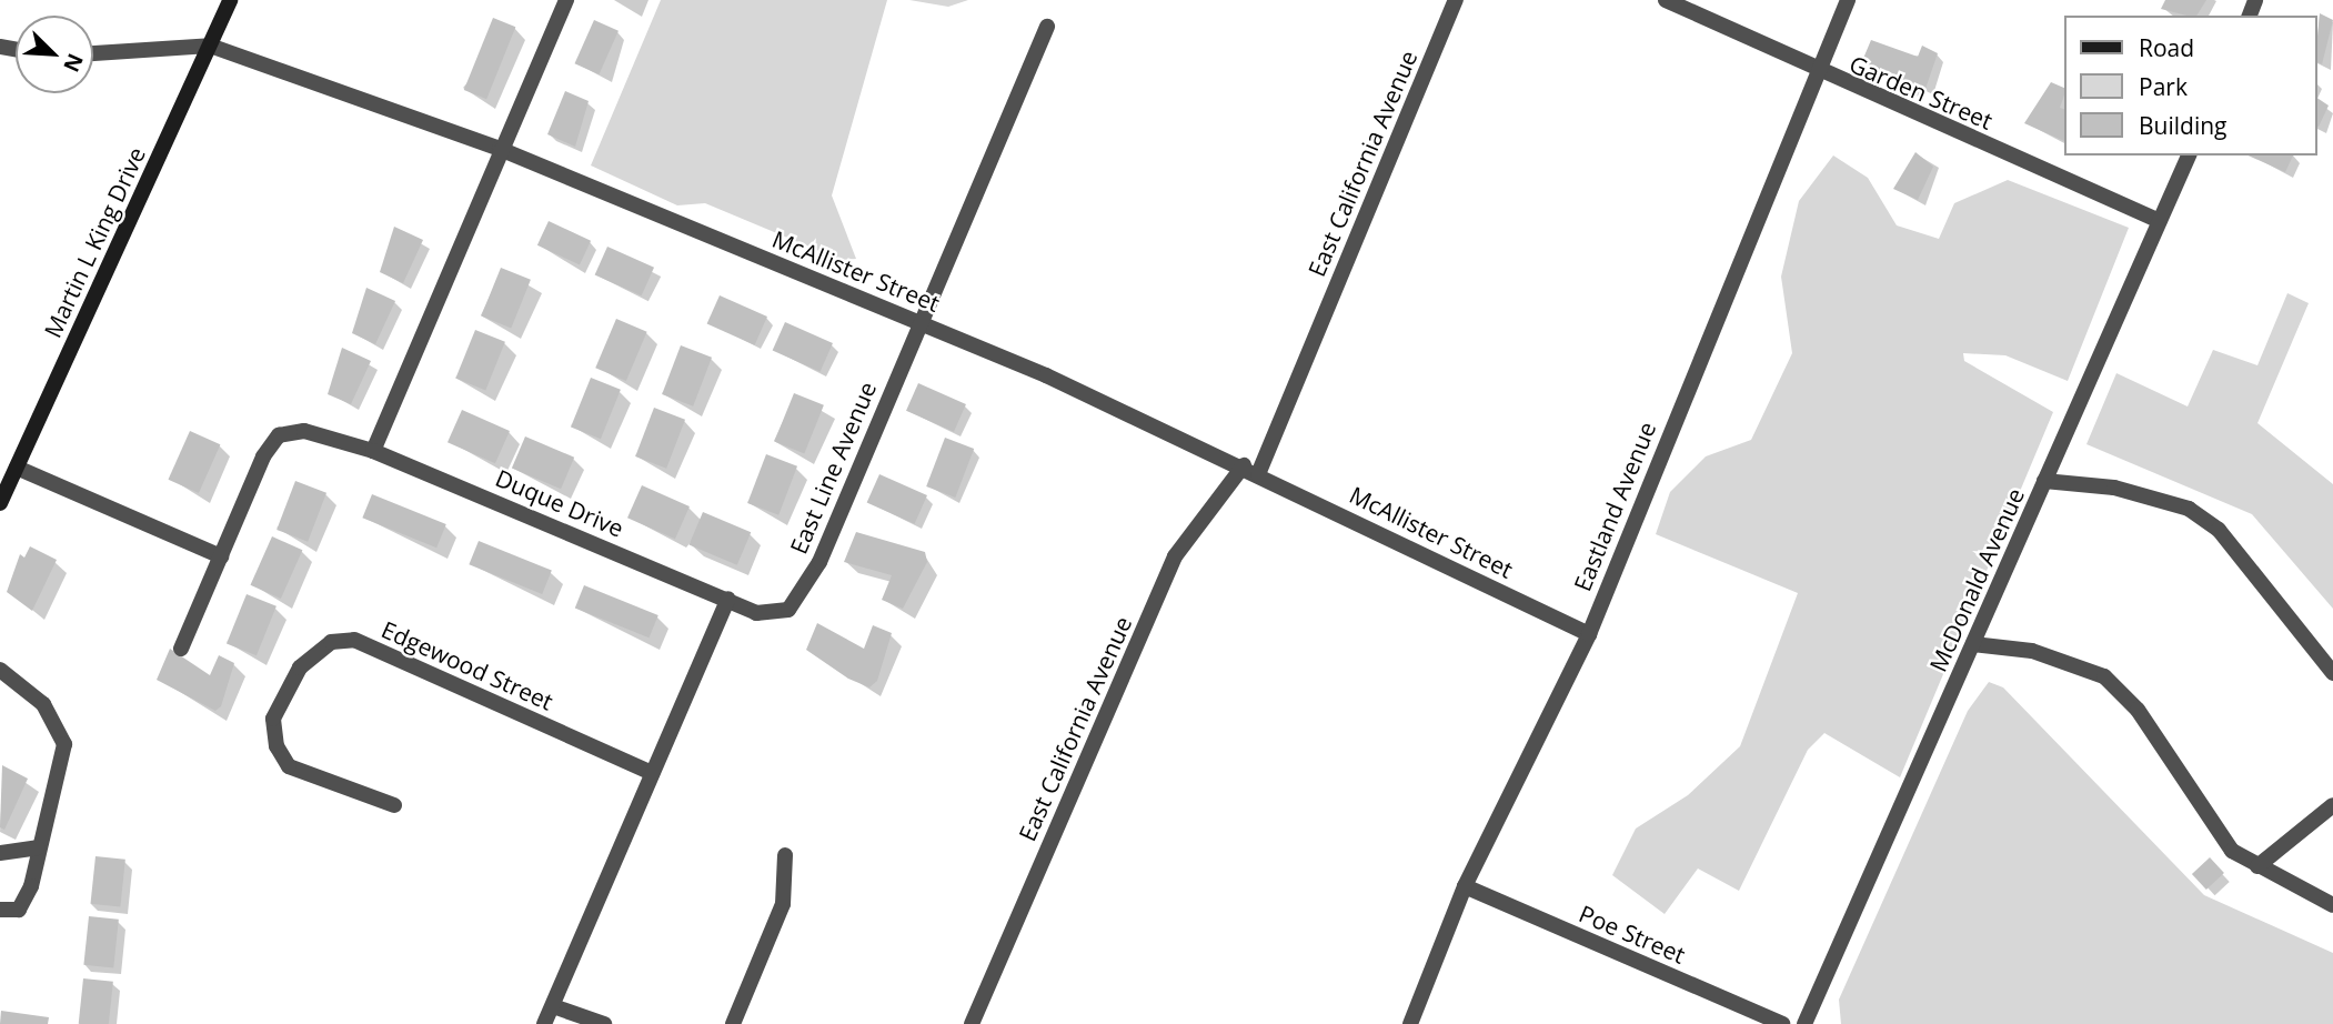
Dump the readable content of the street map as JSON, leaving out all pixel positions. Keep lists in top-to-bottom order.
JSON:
{
  "streets": {
    "main road": ["Martin L King Drive"],
    "street": [
      "Garden Street",
      "East California Avenue",
      "McAllister Street",
      "East Line Avenue",
      "Duque Drive",
      "Eastland Avenue",
      "McDonald Avenue",
      "Edgewood Street",
      "Poe Street"
    ]
  },
  "crossings": [
    ["Garden Street", "Eastland Avenue"],
    ["Garden Street", "McDonald Avenue"],
    ["East California Avenue", "McAllister Street"],
    ["Martin L King Drive", "McAllister Street"],
    ["McAllister Street", "East Line Avenue"],
    ["McAllister Street", "Eastland Avenue"],
    ["East Line Avenue", "Duque Drive"],
    ["Eastland Avenue", "Poe Street"]
  ],
  "legend": ["Road", "Park", "Building"],
  "north": "bottom right"
}
